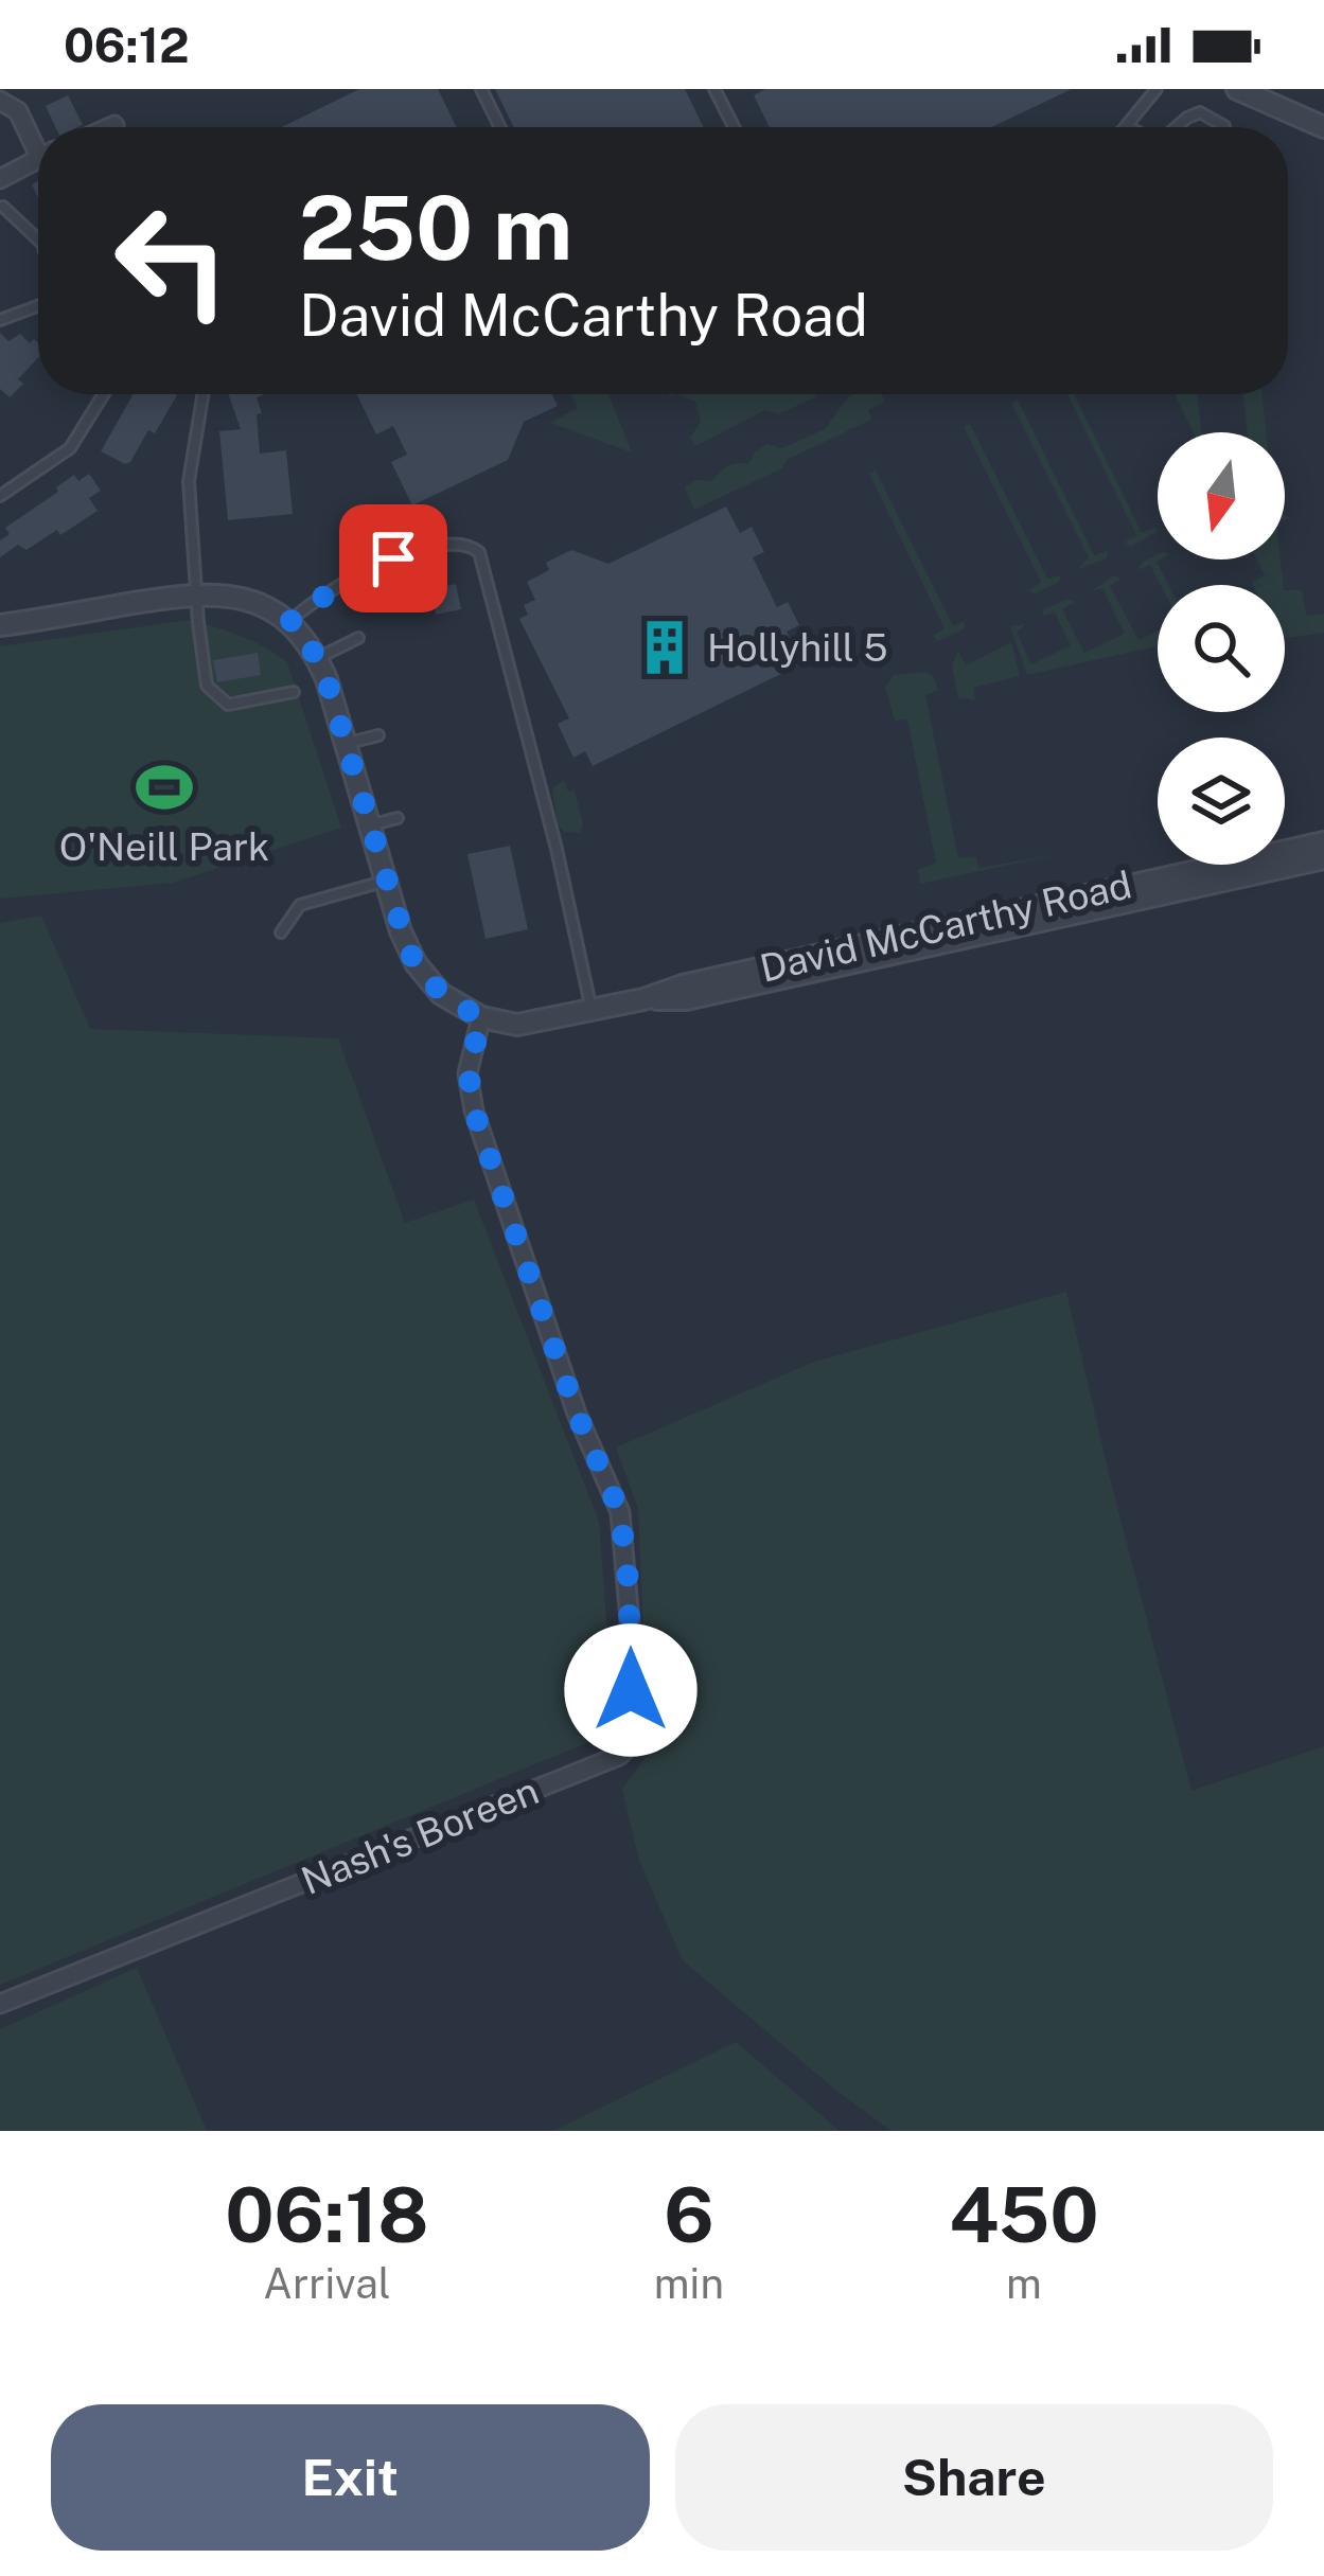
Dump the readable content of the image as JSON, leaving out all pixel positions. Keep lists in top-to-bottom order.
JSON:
{
  "streets": {
    "street": ["David McCarthy Road", "Nash's Boreen"]
  },
  "crossings": [
    ["David McCarthy Road", "Nash's Boreen"]
  ],
  "places": {
    "building": ["Hollyhill 5"],
    "sports": ["O'Neill Park"]
  },
  "north": "bottom",
  "page": {
    "status": "06:12",
    "turn": ["250 m", "David McCarthy Road"],
    "eta": [
      "06:18",
      "Arrival",
      "6",
      "min",
      "450",
      "m"
    ],
    "buttons": ["Exit", "Share"]
  }
}
